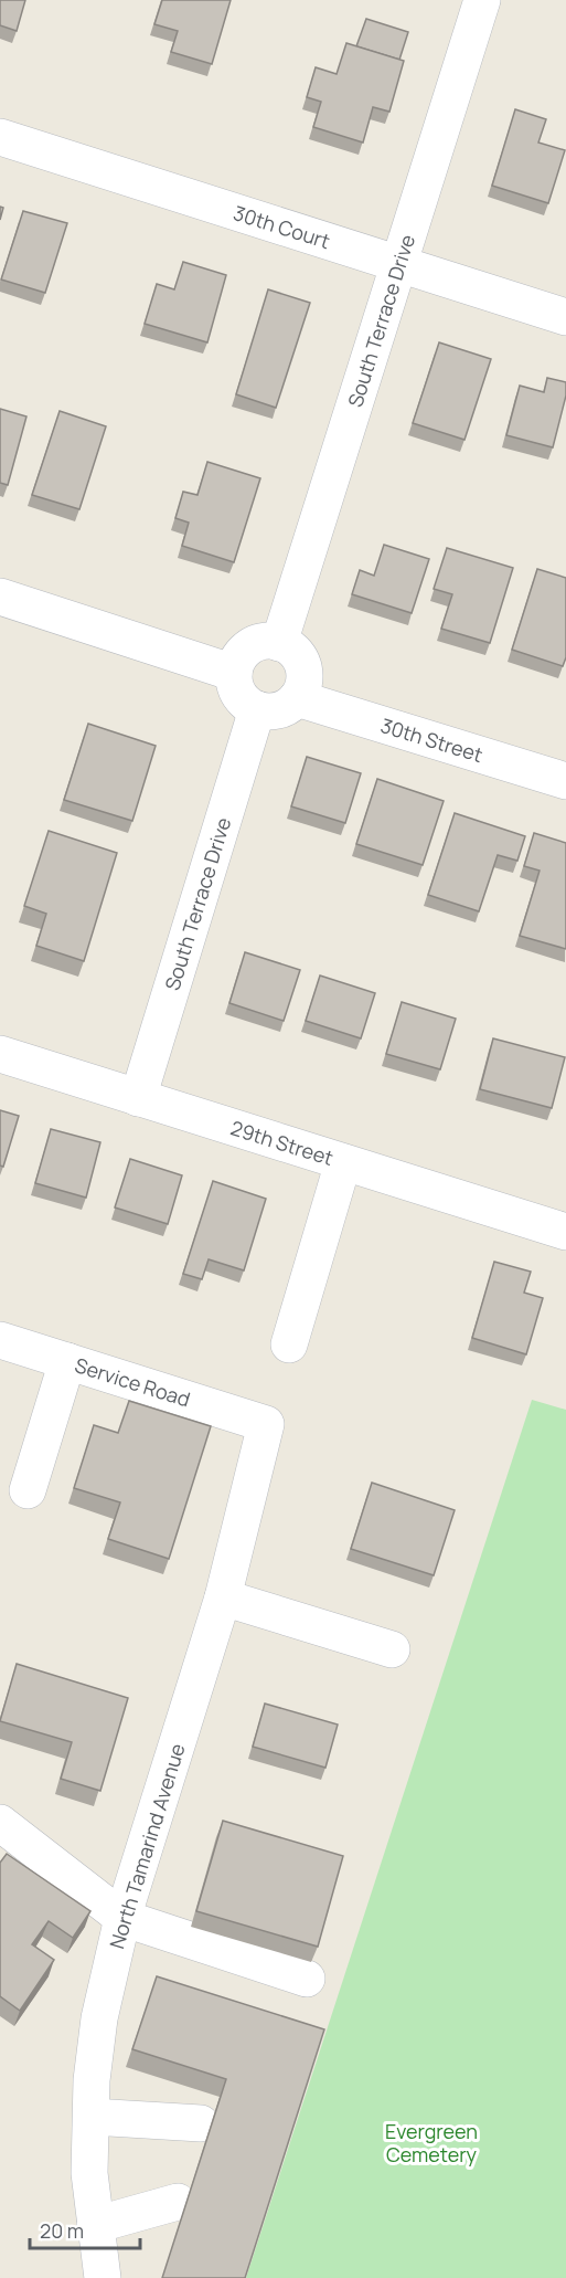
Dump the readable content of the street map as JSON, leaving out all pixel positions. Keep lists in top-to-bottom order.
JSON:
{
  "streets": {
    "street": [
      "30th Court",
      "South Terrace Drive",
      "30th Street",
      "29th Street",
      "Service Road",
      "North Tamarind Avenue"
    ]
  },
  "crossings": [
    ["30th Court", "South Terrace Drive"],
    ["South Terrace Drive", "30th Street"],
    ["South Terrace Drive", "29th Street"],
    ["Service Road", "North Tamarind Avenue"]
  ],
  "parks": ["Evergreen Cemetery"],
  "scale_bar": "20 m"
}
